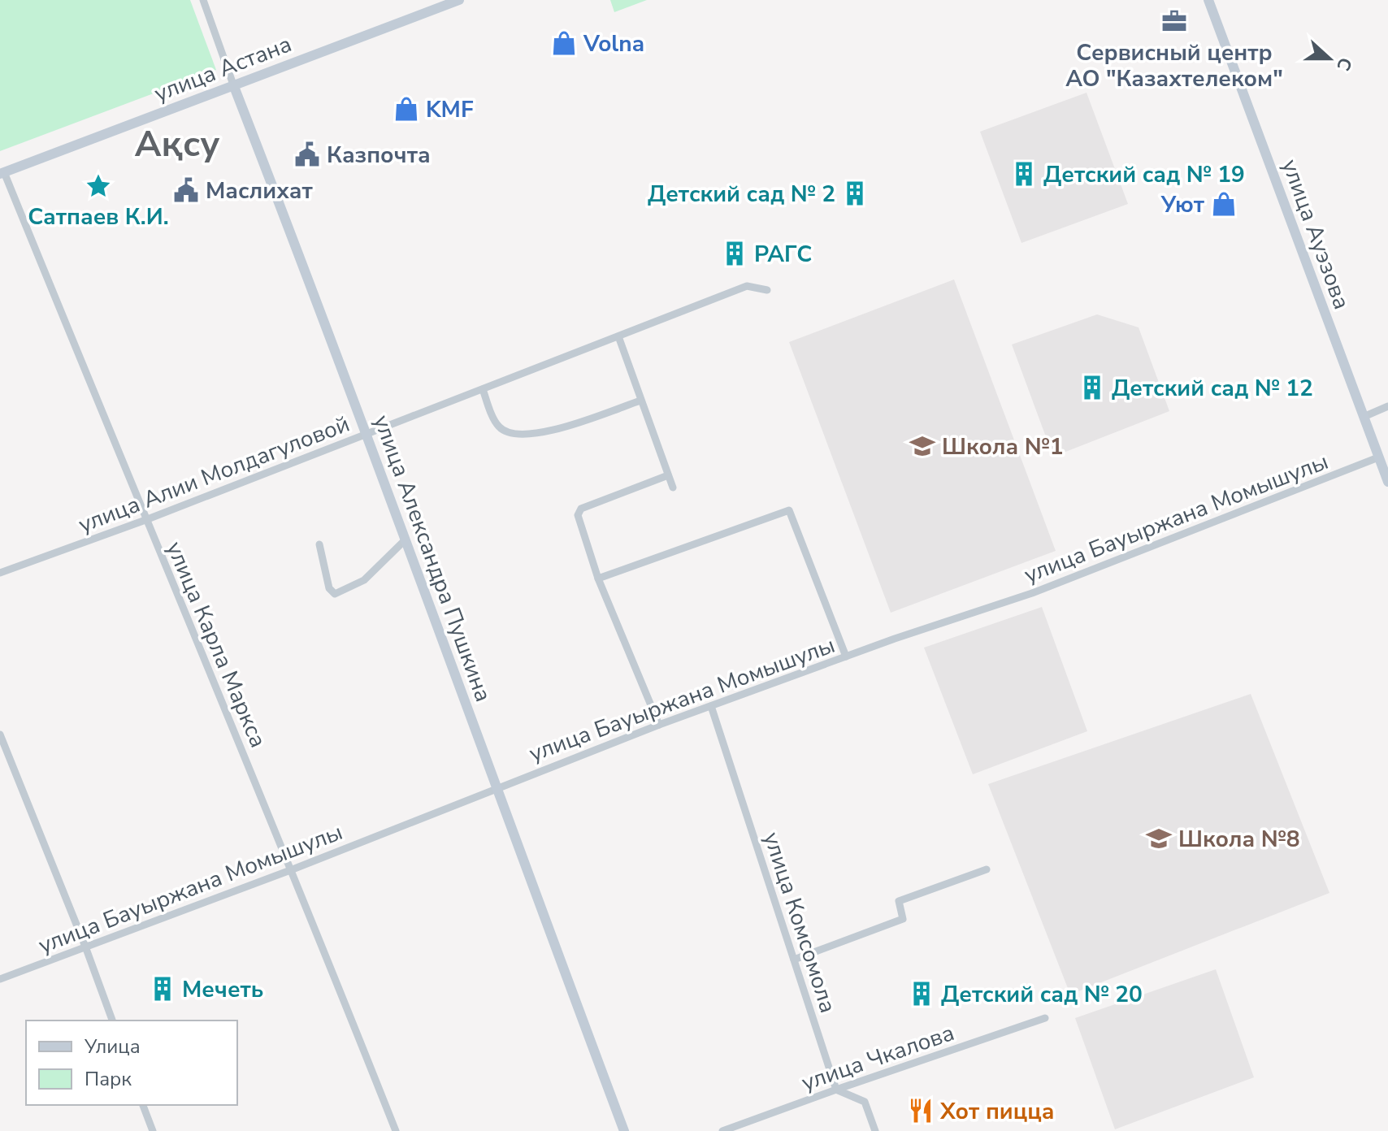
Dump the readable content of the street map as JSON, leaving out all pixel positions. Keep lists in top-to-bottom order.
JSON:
{
  "streets": {
    "street": [
      "улица Астана",
      "улица Ауэзова",
      "улица Алии Молдагуловой",
      "улица Бауыржана Момышулы",
      "улица Александра Пушкина",
      "улица Карла Маркса",
      "улица Комсомола",
      "улица Чкалова"
    ]
  },
  "crossings": [
    ["улица Астана", "улица Александра Пушкина"],
    ["улица Астана", "улица Карла Маркса"],
    ["улица Ауэзова", "улица Бауыржана Момышулы"],
    ["улица Алии Молдагуловой", "улица Александра Пушкина"],
    ["улица Алии Молдагуловой", "улица Карла Маркса"],
    ["улица Бауыржана Момышулы", "улица Александра Пушкина"],
    ["улица Бауыржана Момышулы", "улица Карла Маркса"],
    ["улица Бауыржана Момышулы", "улица Комсомола"],
    ["улица Комсомола", "улица Чкалова"]
  ],
  "districts": ["Ақсу"],
  "places": {
    "office": ["Сервисный центр АО \"Казахтелеком\""],
    "shop": ["Volna", "KMF", "Уют"],
    "public building": ["Казпочта", "Маслихат"],
    "building": [
      "Детский сад № 19",
      "Детский сад № 2",
      "РАГС",
      "Детский сад № 12",
      "Мечеть",
      "Детский сад № 20"
    ],
    "place": ["Сатпаев К.И."],
    "school or university": ["Школа №1", "Школа №8"],
    "restaurant": ["Хот пицца"]
  },
  "legend": ["Улица", "Парк"],
  "north": "right"
}
